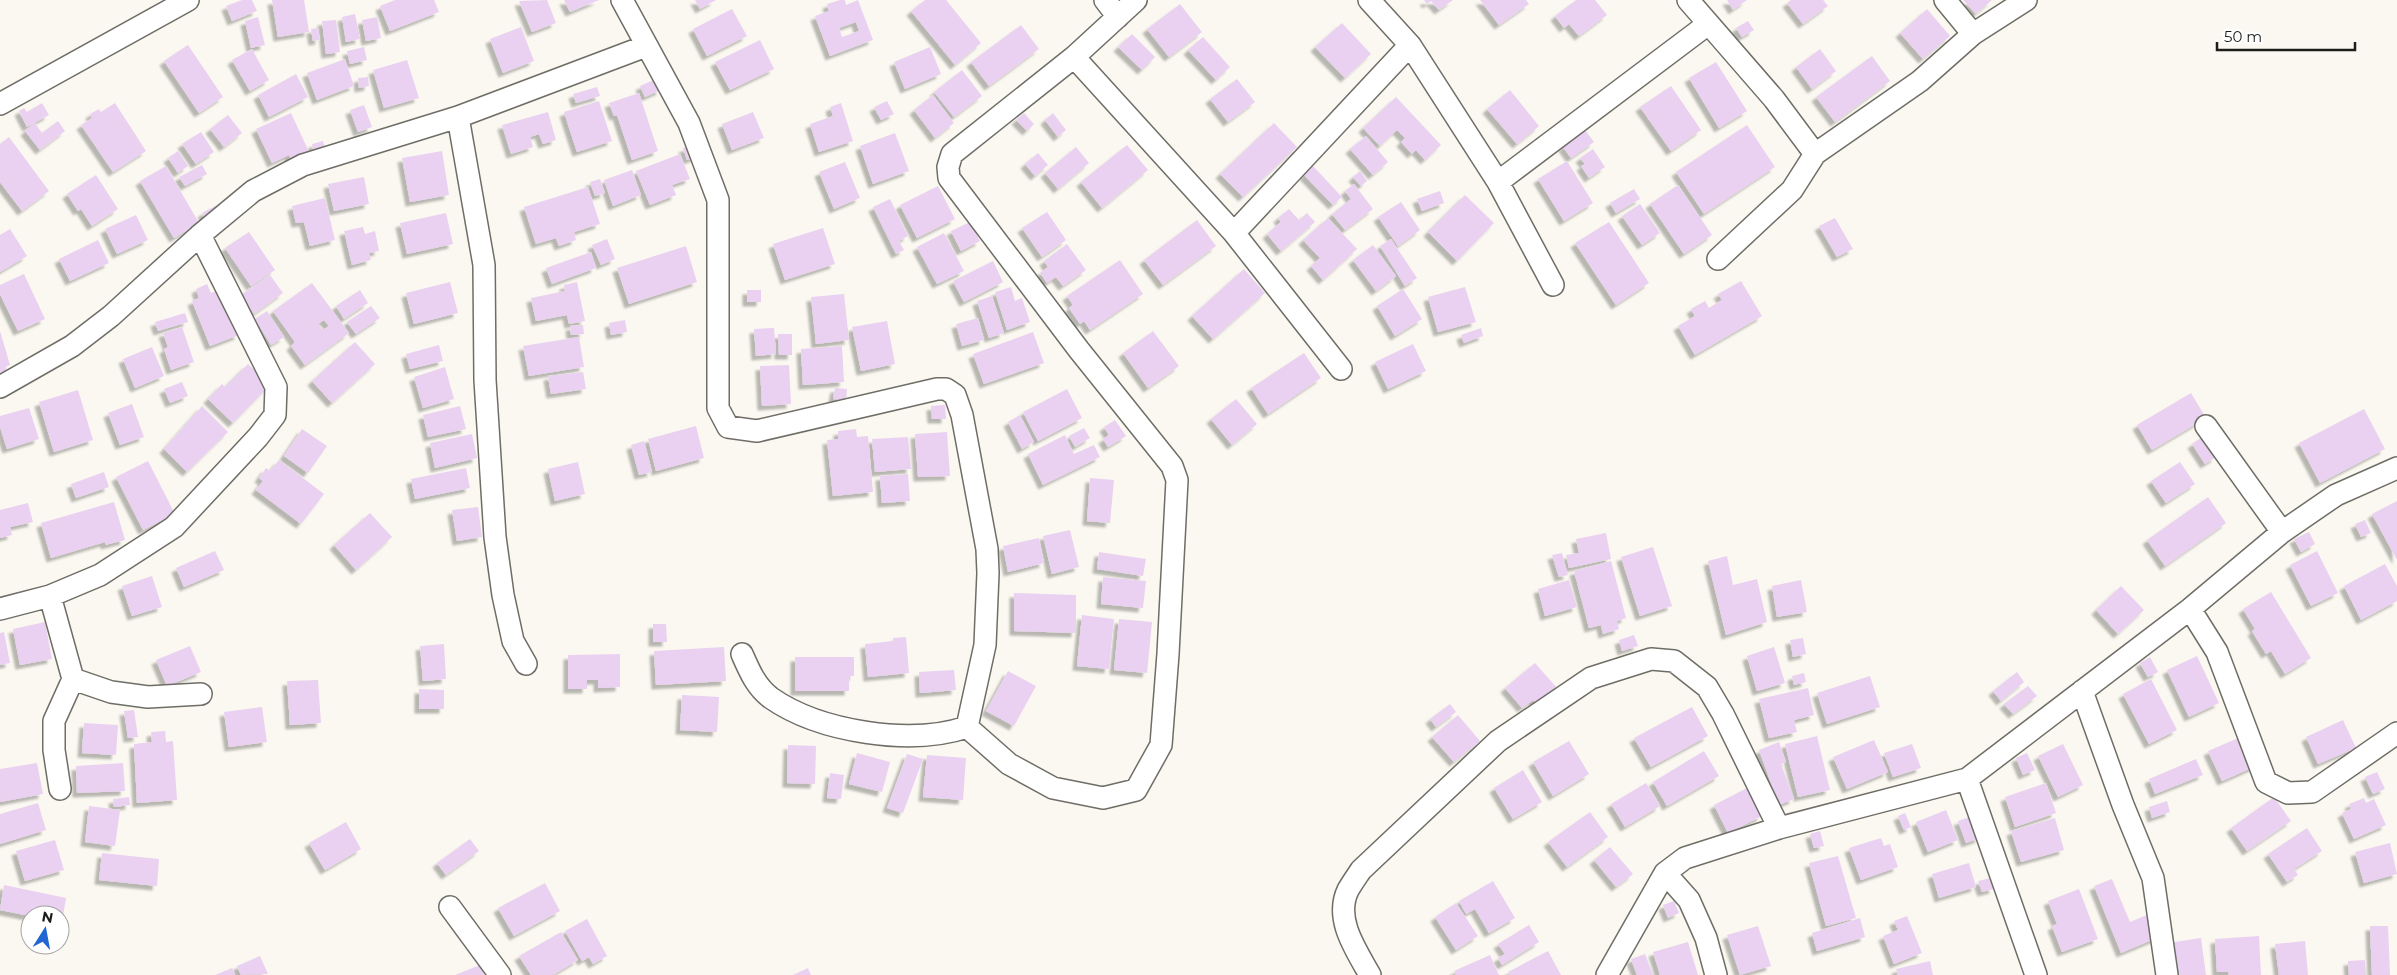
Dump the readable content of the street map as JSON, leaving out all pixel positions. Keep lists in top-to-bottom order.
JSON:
{
  "scale_bar": "50 m",
  "north": "top"
}
